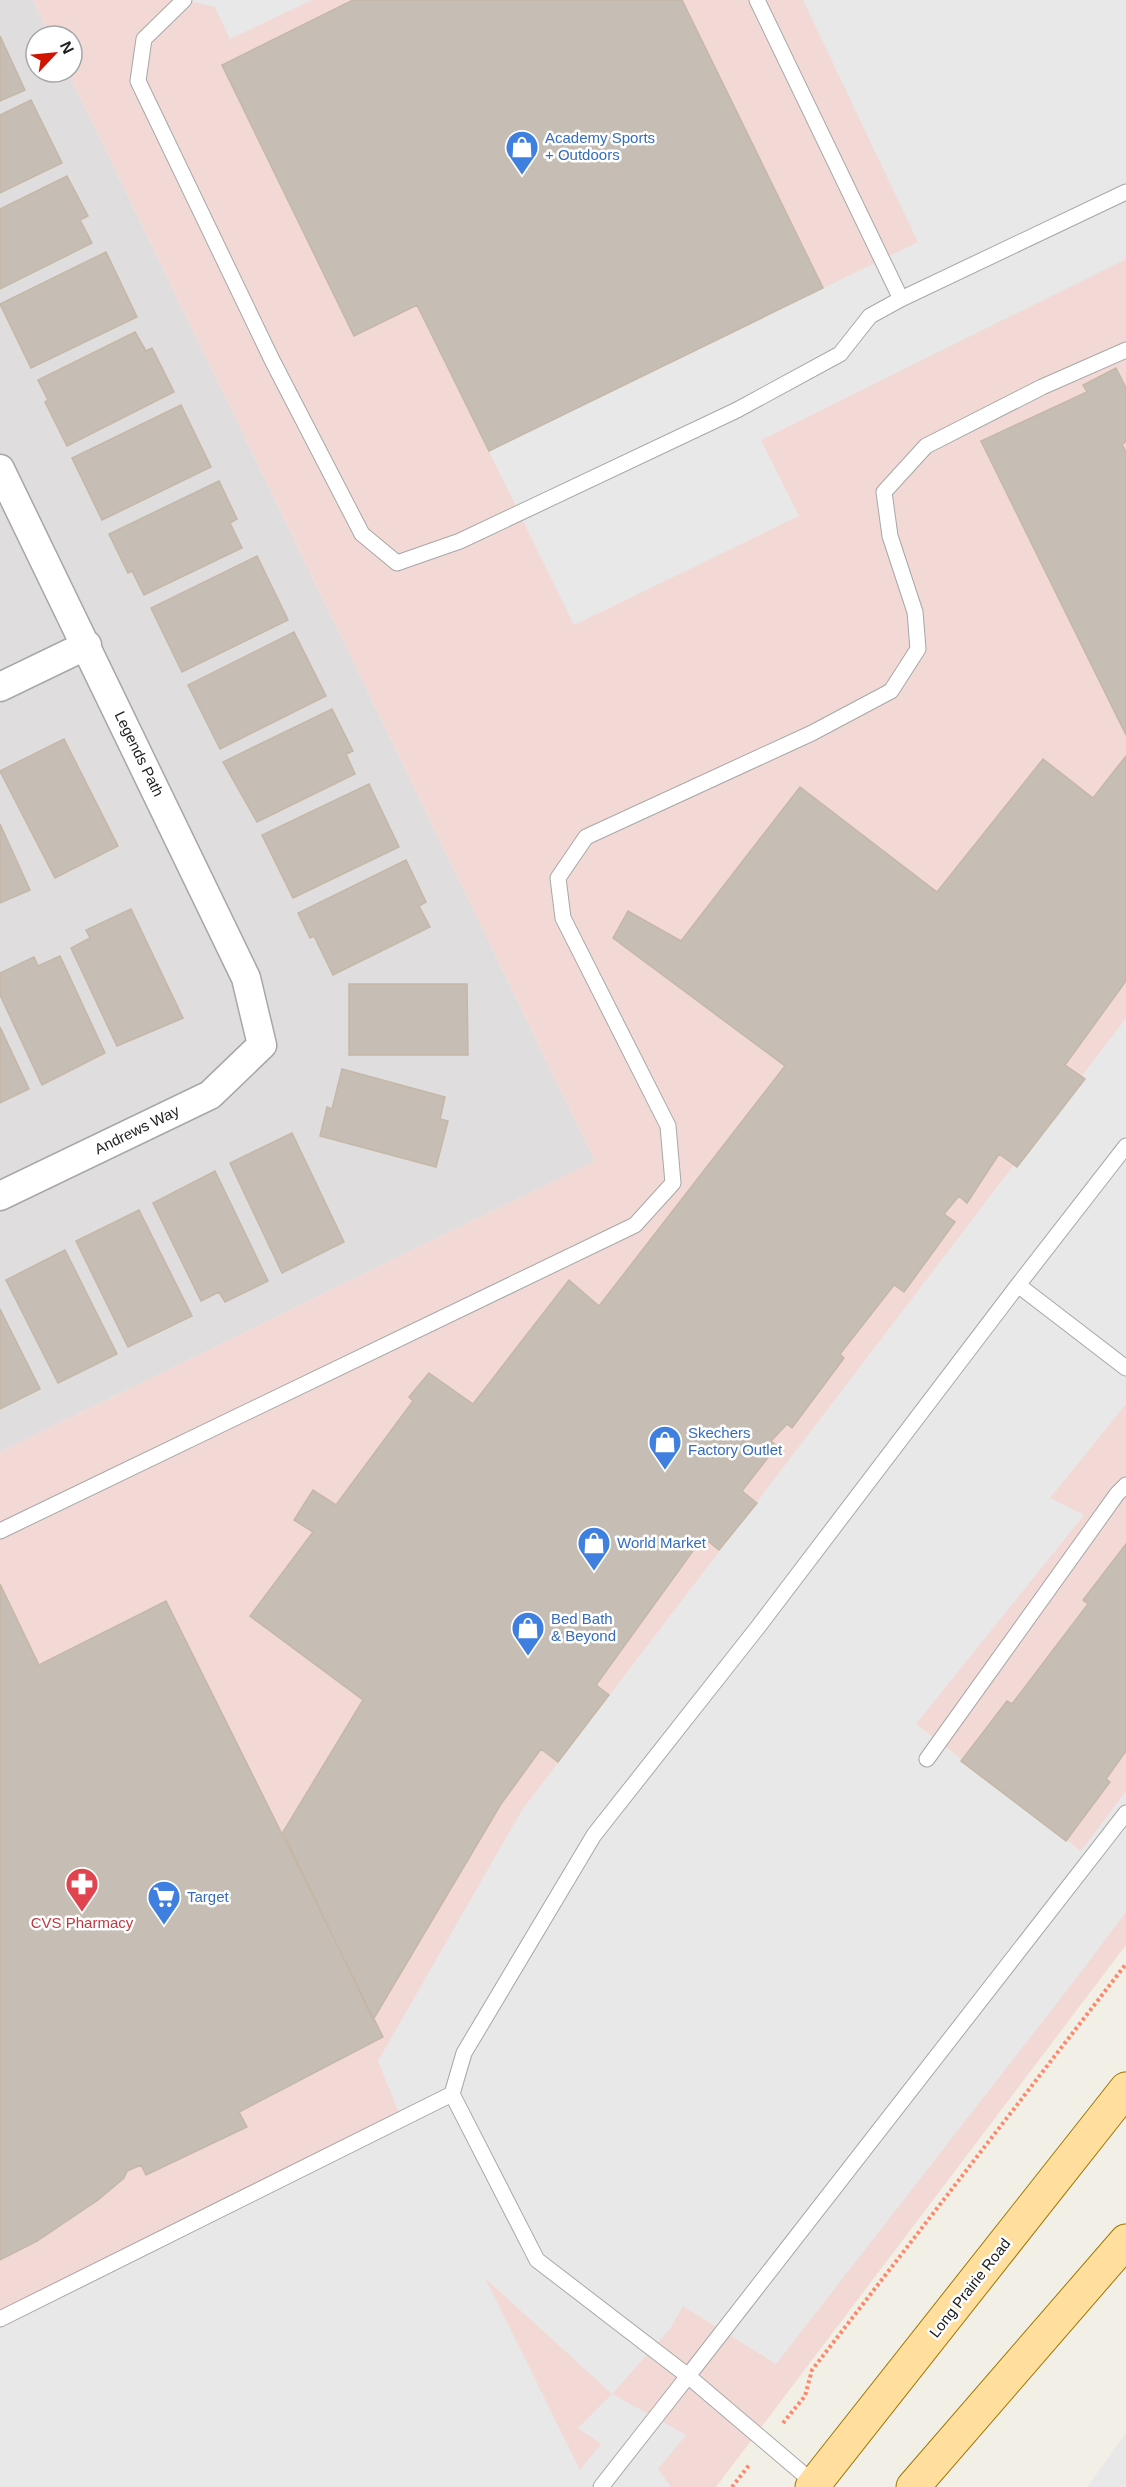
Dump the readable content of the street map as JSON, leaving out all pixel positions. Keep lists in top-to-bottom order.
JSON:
{
  "streets": {
    "main road": ["Long Prairie Road"],
    "street": ["Legends Path", "Andrews Way"]
  },
  "crossings": [
    ["Legends Path", "Andrews Way"]
  ],
  "places": {
    "shop": [
      "Academy Sports + Outdoors",
      "Skechers Factory Outlet",
      "World Market",
      "Bed Bath & Beyond"
    ],
    "pharmacy": ["CVS Pharmacy"],
    "supermarket": ["Target"]
  },
  "north": "top right"
}
